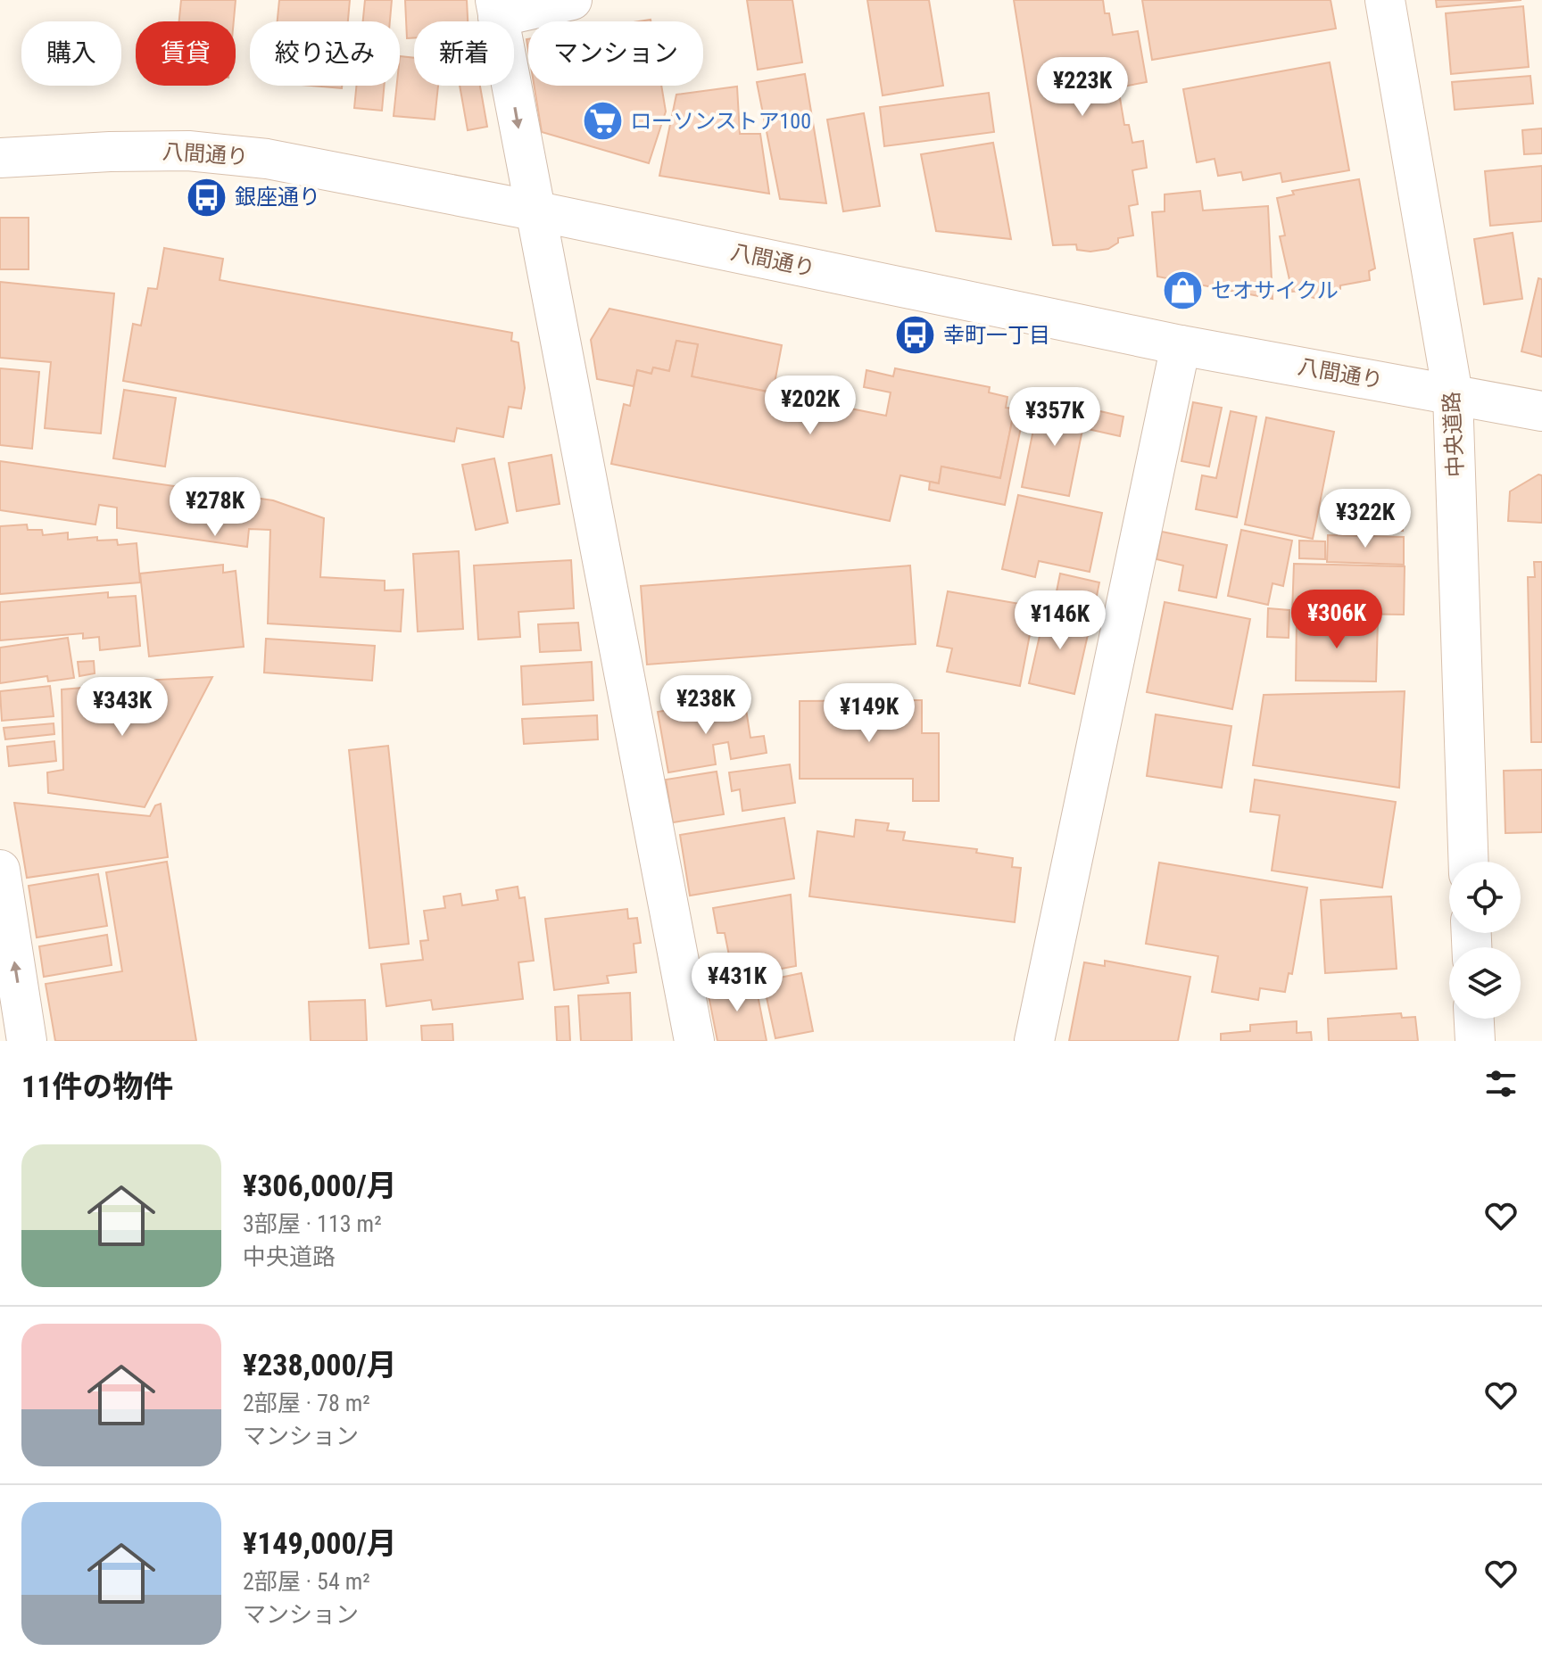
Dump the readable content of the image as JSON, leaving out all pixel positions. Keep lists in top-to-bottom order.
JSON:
{
  "streets": {
    "street": ["八間通り", "中央道路"]
  },
  "crossings": [
    ["八間通り", "中央道路"]
  ],
  "places": {
    "supermarket": ["ローソンストア100"],
    "bus stop": ["銀座通り", "幸町一丁目"],
    "shop": ["セオサイクル"]
  },
  "page": {
    "chip": [
      "購入",
      "賃貸",
      "絞り込み",
      "新着",
      "マンション"
    ],
    "price": [
      "¥223K",
      "¥202K",
      "¥357K",
      "¥278K",
      "¥322K",
      "¥306K",
      "¥146K",
      "¥238K",
      "¥343K",
      "¥149K",
      "¥431K"
    ],
    "heading": "11件の物件",
    "list": [
      {
        "name": "¥306,000/月",
        "note": "3部屋 · 113 m² · 中央道路"
      },
      {
        "name": "¥238,000/月",
        "note": "2部屋 · 78 m² · マンション"
      },
      {
        "name": "¥149,000/月",
        "note": "2部屋 · 54 m² · マンション"
      }
    ]
  }
}
